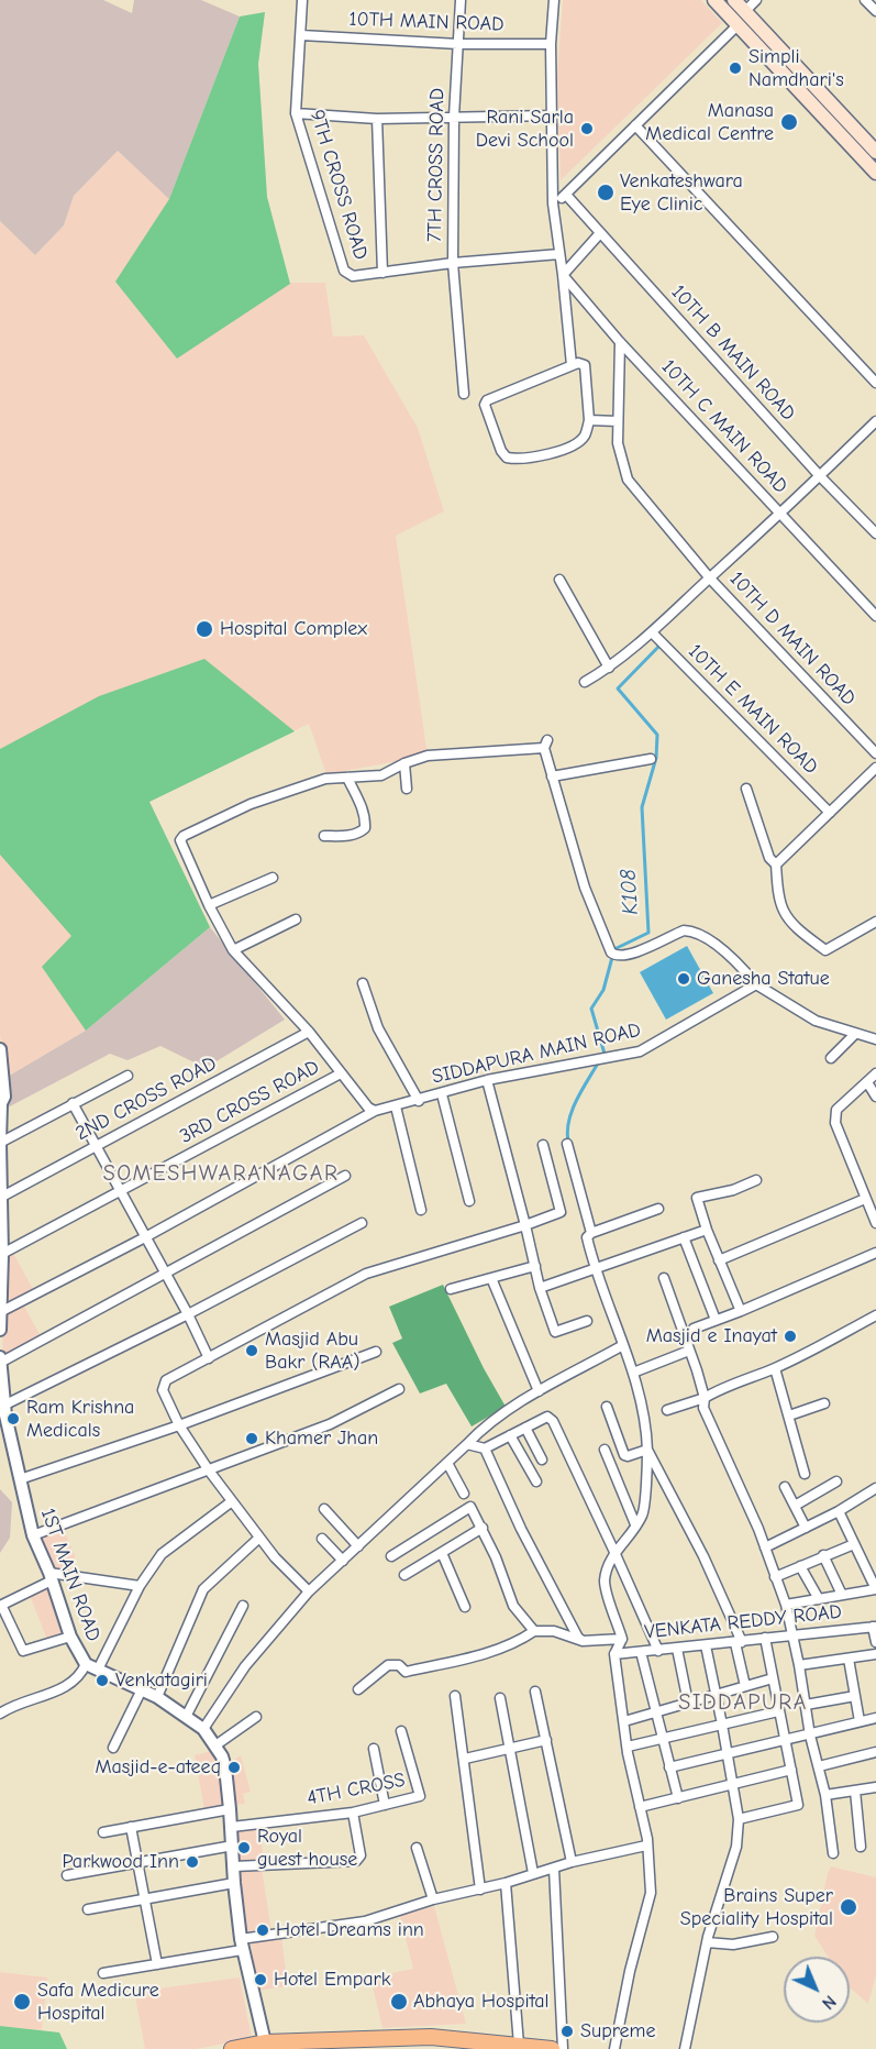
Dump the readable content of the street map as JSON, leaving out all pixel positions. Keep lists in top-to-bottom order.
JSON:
{
  "streets": {
    "street": [
      "10TH MAIN ROAD",
      "7TH CROSS ROAD",
      "9TH CROSS ROAD",
      "10TH B MAIN ROAD",
      "10TH C MAIN ROAD",
      "10TH D MAIN ROAD",
      "10TH E MAIN ROAD",
      "SIDDAPURA MAIN ROAD",
      "2ND CROSS ROAD",
      "3RD CROSS ROAD",
      "1ST MAIN ROAD",
      "VENKATA REDDY ROAD",
      "4TH CROSS"
    ]
  },
  "crossings": [
    ["10TH MAIN ROAD", "7TH CROSS ROAD"],
    ["10TH MAIN ROAD", "9TH CROSS ROAD"],
    ["7TH CROSS ROAD", "9TH CROSS ROAD"],
    ["10TH C MAIN ROAD", "10TH D MAIN ROAD"],
    ["1ST MAIN ROAD", "4TH CROSS"]
  ],
  "districts": ["SOMESHWARANAGAR", "SIDDAPURA"],
  "water": ["K108"],
  "places": [
    "Simpli Namdhari's",
    "Manasa Medical Centre",
    "Rani Sarla Devi School",
    "Venkateshwara Eye Clinic",
    "Hospital Complex",
    "Ganesha Statue",
    "Masjid e Inayat",
    "Masjid Abu Bakr (RAA)",
    "Ram Krishna Medicals",
    "Khamer Jhan",
    "Venkatagiri",
    "Masjid-e-ateeq",
    "Royal guest house",
    "Parkwood Inn",
    "Brains Super Speciality Hospital",
    "Hotel Dreams inn",
    "Hotel Empark",
    "Safa Medicure Hospital",
    "Abhaya Hospital",
    "Supreme"
  ],
  "north": "bottom right"
}
